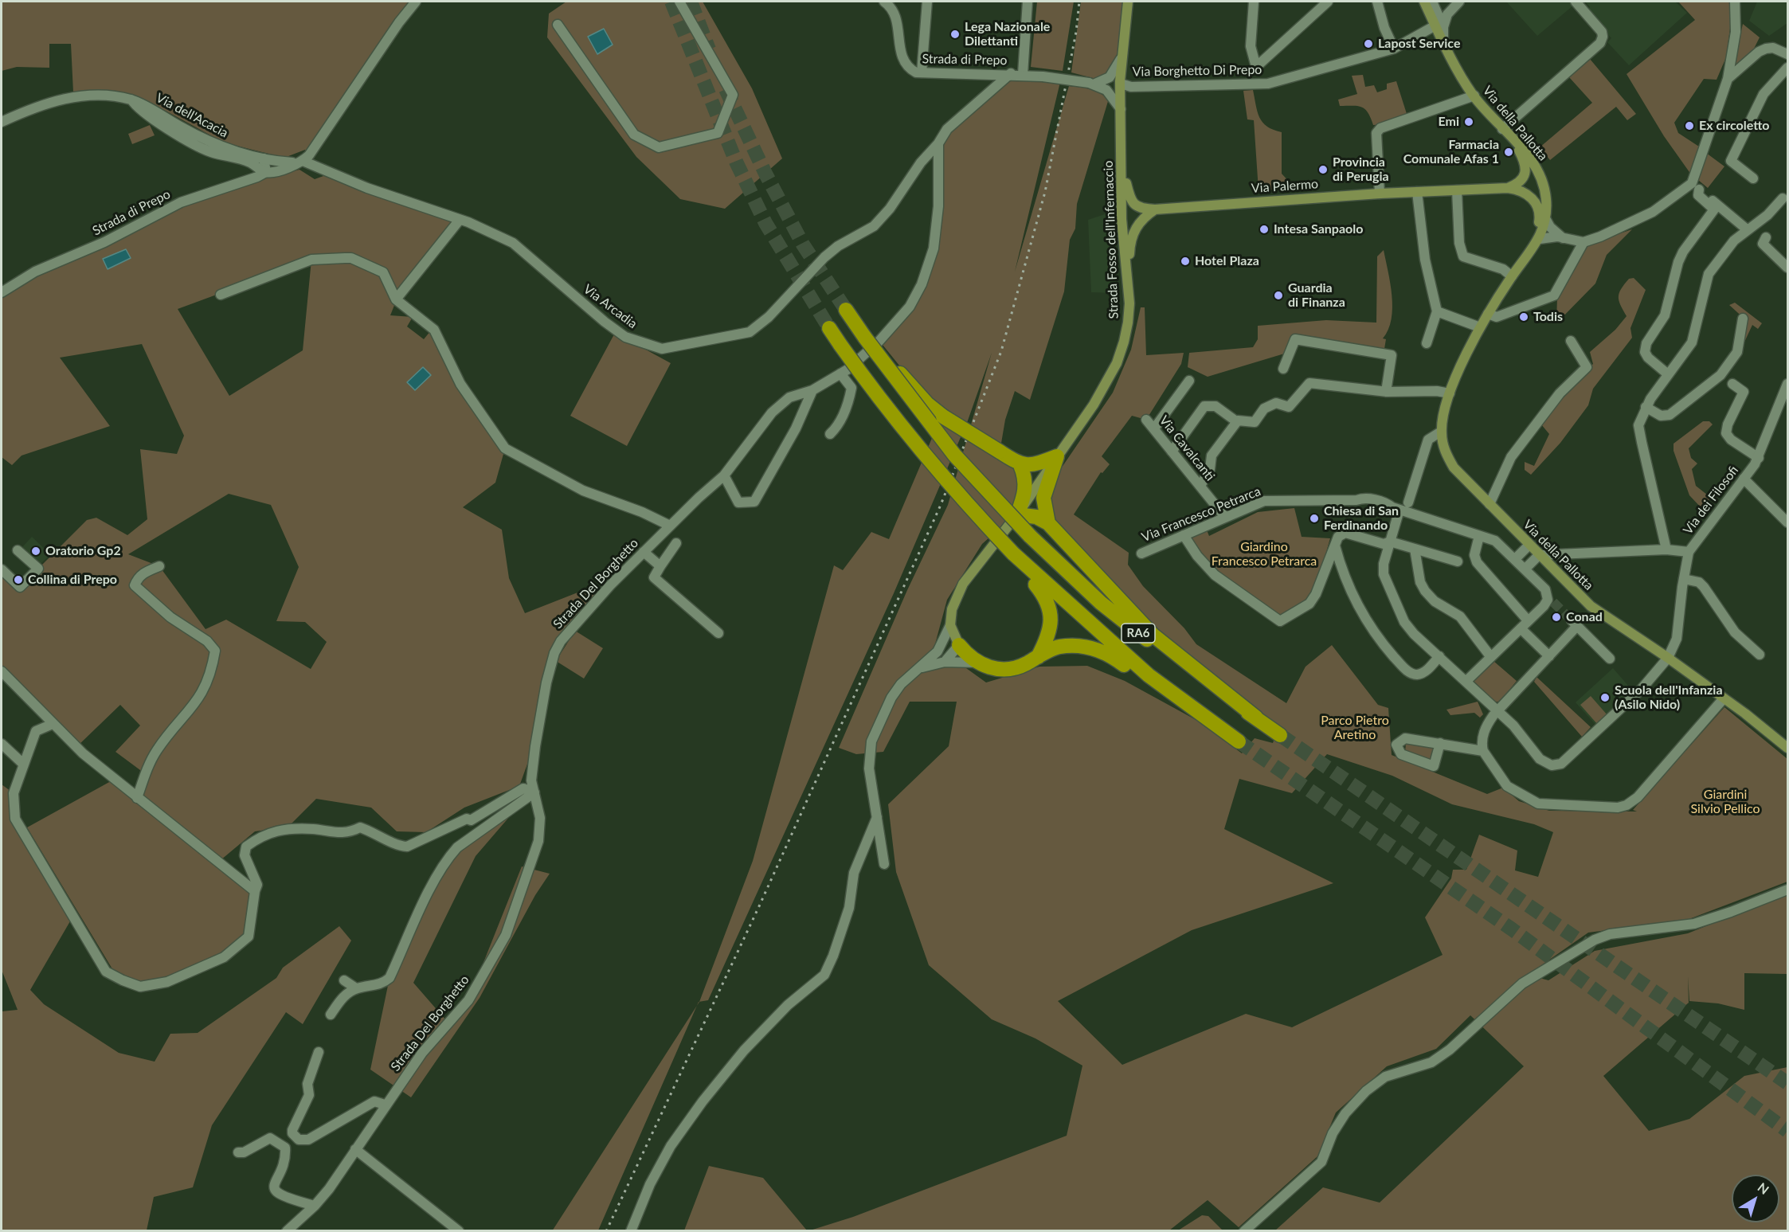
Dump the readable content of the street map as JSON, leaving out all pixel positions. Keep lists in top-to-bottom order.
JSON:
{
  "streets": {
    "highway": ["RA6"],
    "main road": ["Via della Pallotta", "Via Palermo", "Strada Fosso dell'Infernaccio"],
    "street": [
      "Strada di Prepo",
      "Via Borghetto Di Prepo",
      "Via dell'Acacia",
      "Via Arcadia",
      "Via Cavalcanti",
      "Via dei Filosofi",
      "Via Francesco Petrarca",
      "Strada Del Borghetto"
    ]
  },
  "crossings": [
    ["Strada di Prepo", "Via dell'Acacia"],
    ["Strada di Prepo", "Via Arcadia"],
    ["Via Borghetto Di Prepo", "Via della Pallotta"],
    ["Via Borghetto Di Prepo", "Strada Fosso dell'Infernaccio"],
    ["Via dell'Acacia", "Via Arcadia"],
    ["Via della Pallotta", "Via Palermo"],
    ["Via della Pallotta", "Via dei Filosofi"],
    ["Via Arcadia", "Strada Del Borghetto"],
    ["Via Cavalcanti", "Via Francesco Petrarca"],
    ["Via dei Filosofi", "Via Francesco Petrarca"]
  ],
  "parks": ["Giardino Francesco Petrarca", "Parco Pietro Aretino", "Giardini Silvio Pellico"],
  "places": [
    "Lega Nazionale Dilettanti",
    "Lapost Service",
    "Emi",
    "Ex circoletto",
    "Farmacia Comunale Afas 1",
    "Provincia di Perugia",
    "Intesa Sanpaolo",
    "Hotel Plaza",
    "Guardia di Finanza",
    "Todis",
    "Chiesa di San Ferdinando",
    "Oratorio Gp2",
    "Collina di Prepo",
    "Conad",
    "Scuola dell'Infanzia (Asilo Nido)"
  ],
  "north": "top right"
}
